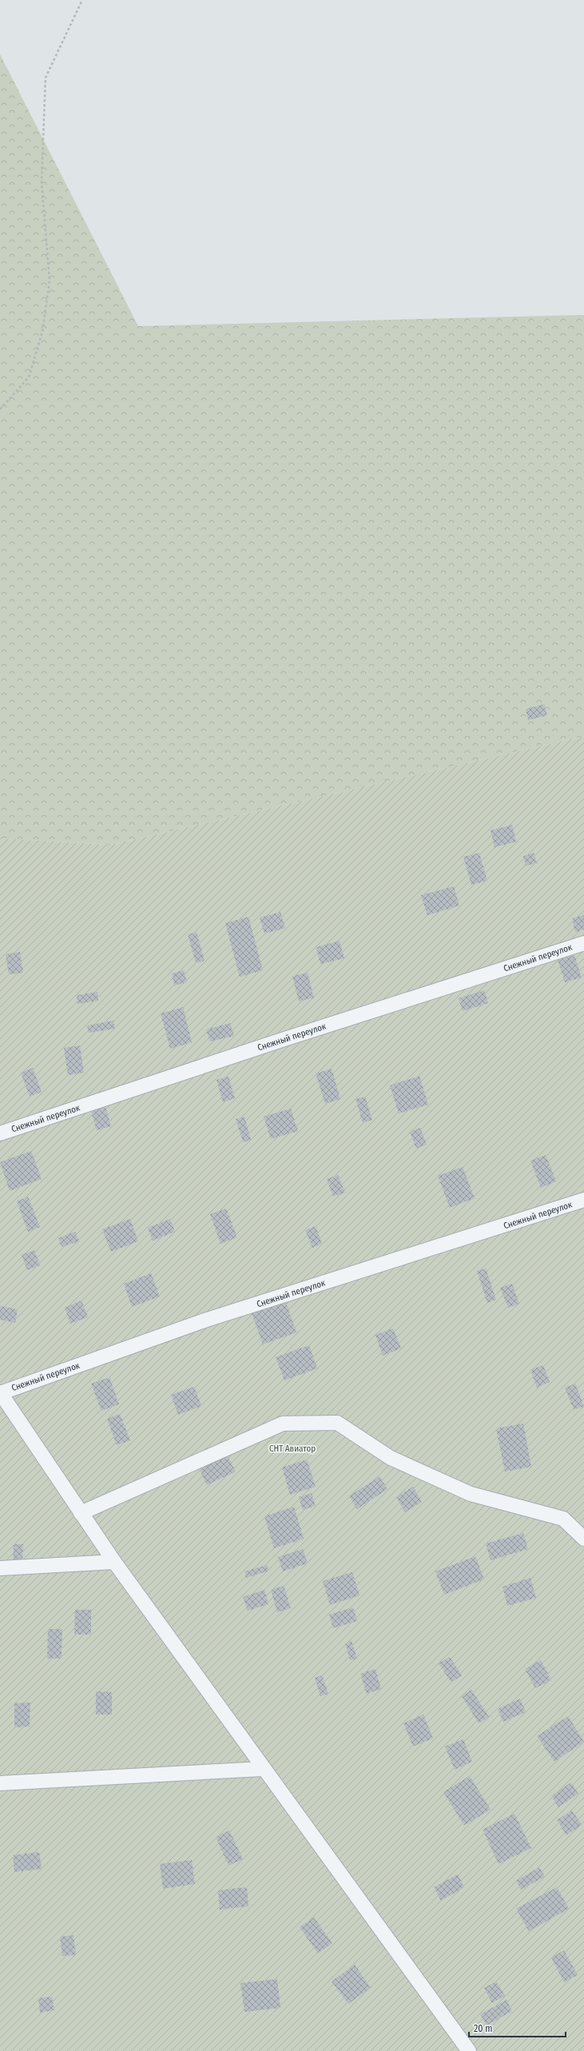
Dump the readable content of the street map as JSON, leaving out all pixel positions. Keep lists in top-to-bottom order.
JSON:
{
  "streets": {
    "lane": ["Снежный переулок"]
  },
  "parks": ["СНТ Авиатор"],
  "scale_bar": "20 m"
}
